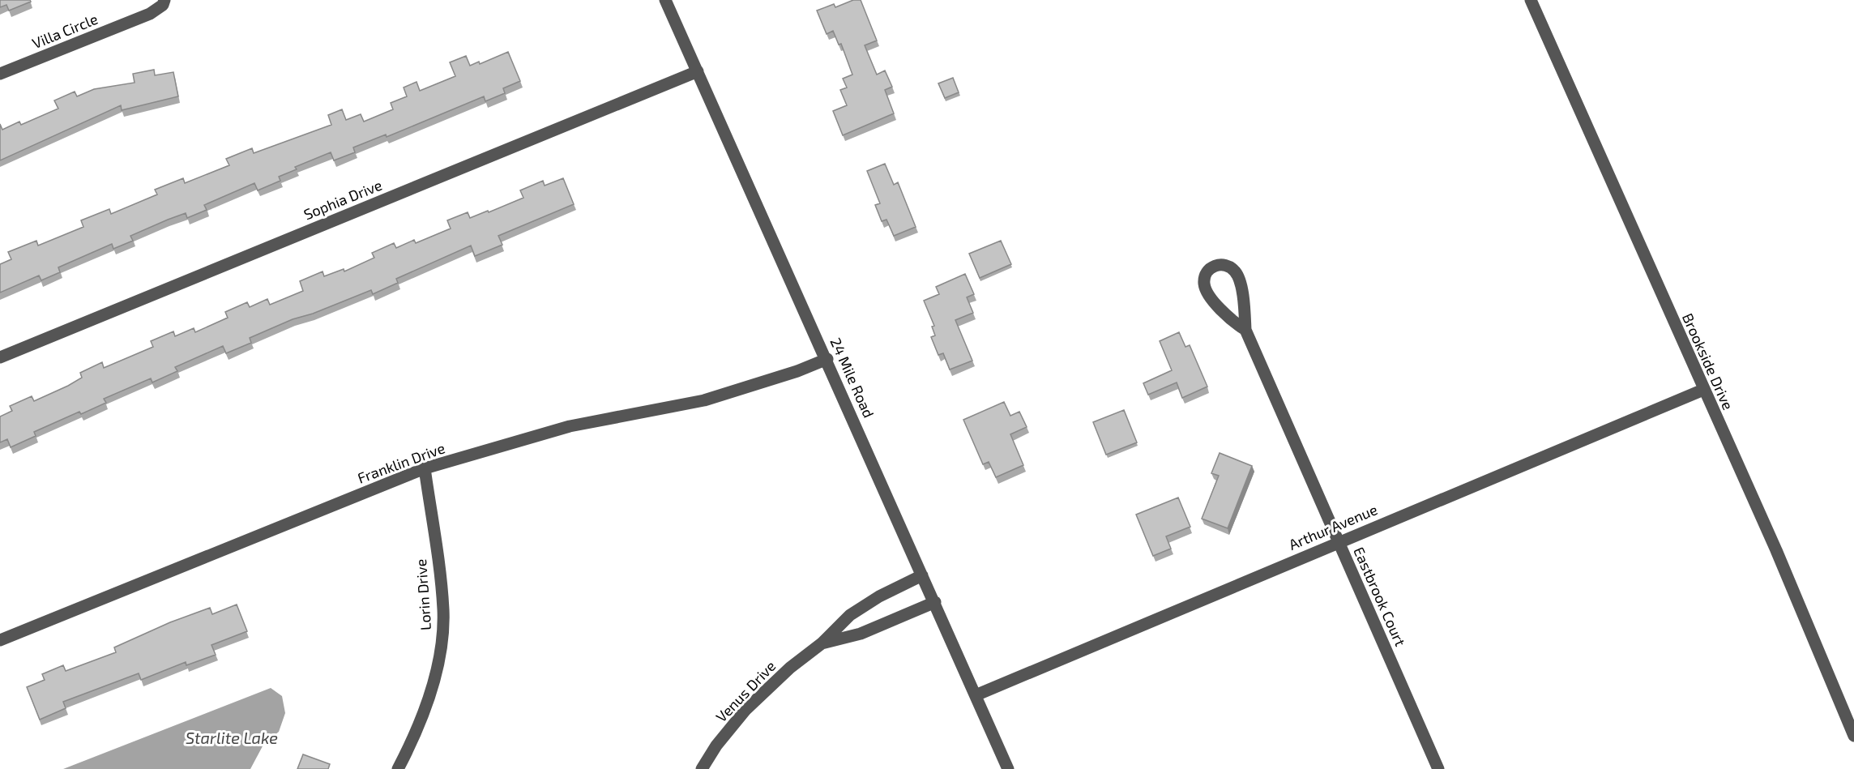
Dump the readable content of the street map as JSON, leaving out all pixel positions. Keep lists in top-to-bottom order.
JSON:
{
  "streets": {
    "street": [
      "Villa Circle",
      "Sophia Drive",
      "Brookside Drive",
      "24 Mile Road",
      "Franklin Drive",
      "Arthur Avenue",
      "Lorin Drive",
      "Eastbrook Court",
      "Venus Drive"
    ]
  },
  "crossings": [
    ["Sophia Drive", "24 Mile Road"],
    ["Brookside Drive", "Arthur Avenue"],
    ["24 Mile Road", "Franklin Drive"],
    ["24 Mile Road", "Arthur Avenue"],
    ["24 Mile Road", "Venus Drive"],
    ["Franklin Drive", "Lorin Drive"],
    ["Arthur Avenue", "Eastbrook Court"]
  ],
  "water": ["Starlite Lake"]
}
